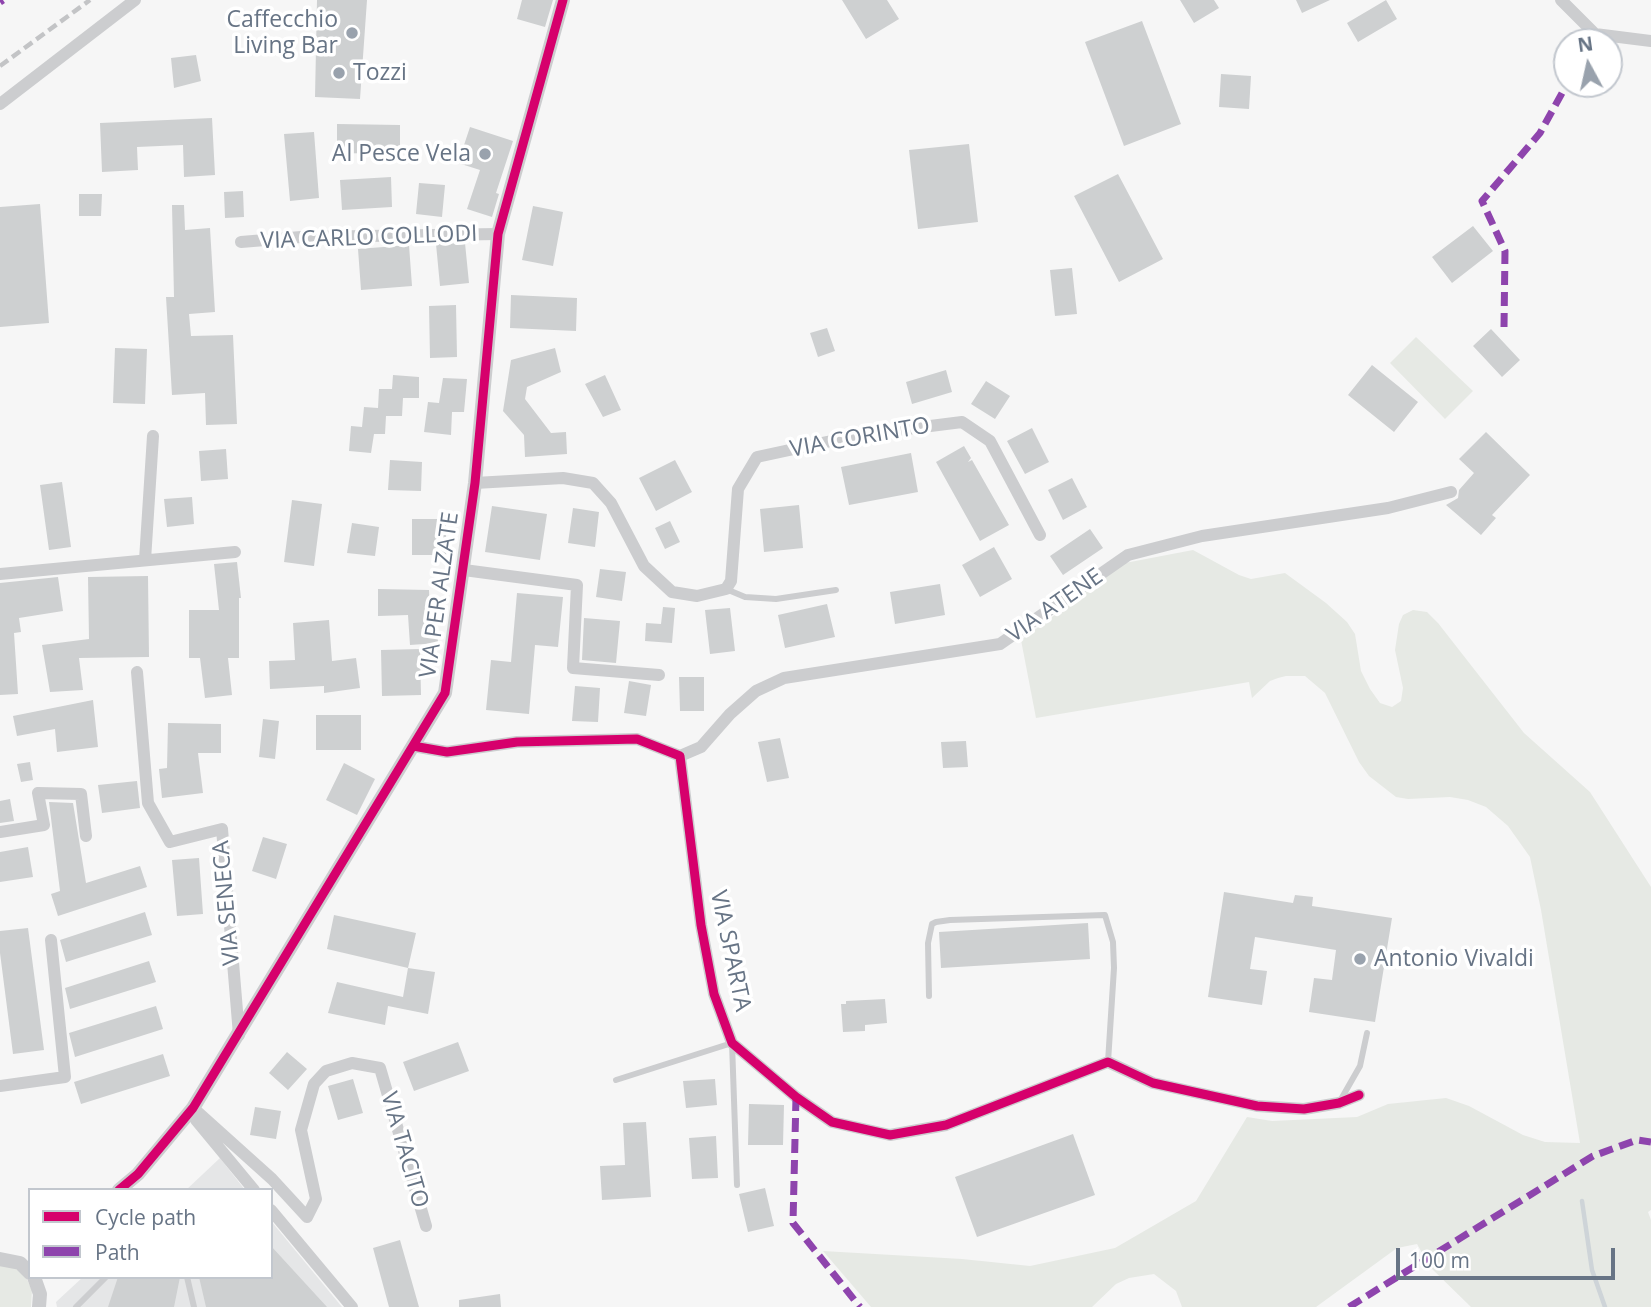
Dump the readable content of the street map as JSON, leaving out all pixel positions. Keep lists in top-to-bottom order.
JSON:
{
  "streets": {
    "street": [
      "VIA CARLO COLLODI",
      "VIA CORINTO",
      "VIA PER ALZATE",
      "VIA ATENE",
      "VIA SENECA",
      "VIA SPARTA",
      "VIA TACITO"
    ]
  },
  "crossings": [
    ["VIA CARLO COLLODI", "VIA PER ALZATE"],
    ["VIA PER ALZATE", "VIA SENECA"],
    ["VIA PER ALZATE", "VIA TACITO"],
    ["VIA ATENE", "VIA SPARTA"]
  ],
  "places": [
    "Caffecchio Living Bar",
    "Tozzi",
    "Al Pesce Vela",
    "Antonio Vivaldi"
  ],
  "legend": ["Cycle path", "Path"],
  "scale_bar": "100 m",
  "north": "top"
}
